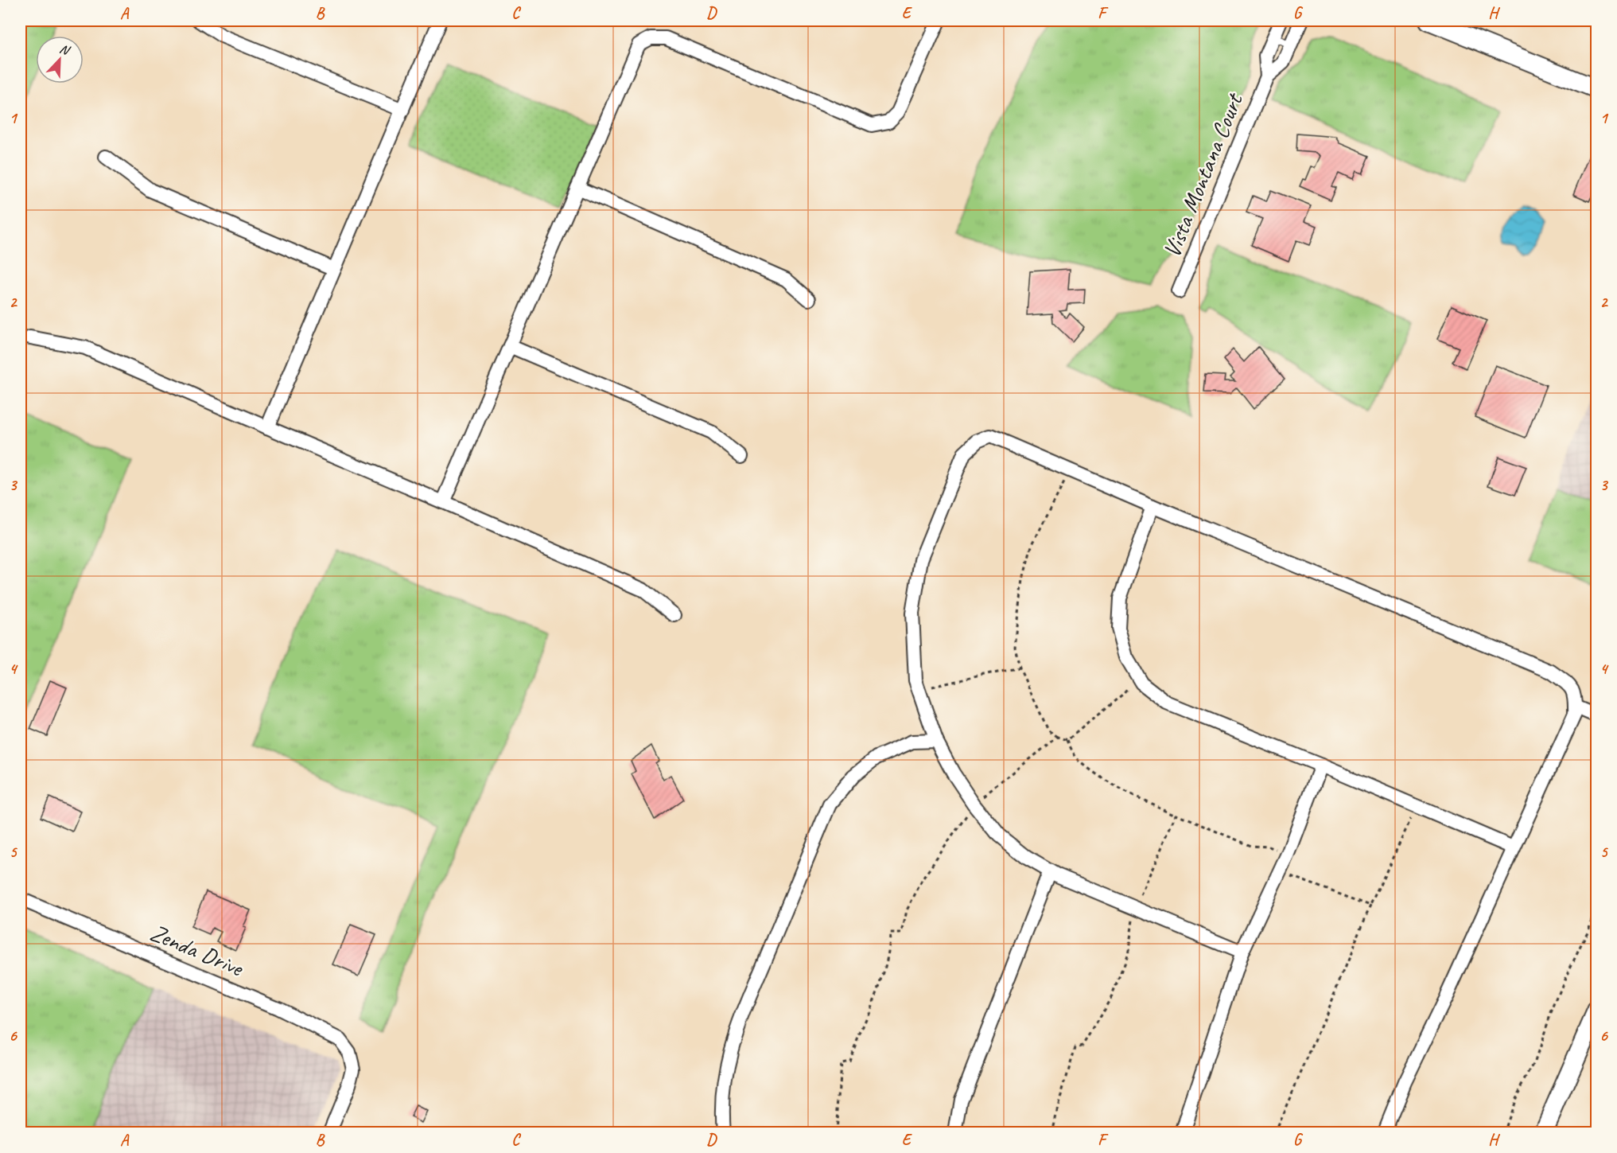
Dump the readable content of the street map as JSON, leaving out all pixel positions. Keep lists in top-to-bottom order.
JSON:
{
  "streets": {
    "street": ["Vista Montana Court", "Zenda Drive"]
  },
  "north": "top right",
  "grid": {
    "columns": [
      "A",
      "B",
      "C",
      "D",
      "E",
      "F",
      "G",
      "H"
    ],
    "rows": [
      "1",
      "2",
      "3",
      "4",
      "5",
      "6"
    ]
  }
}
